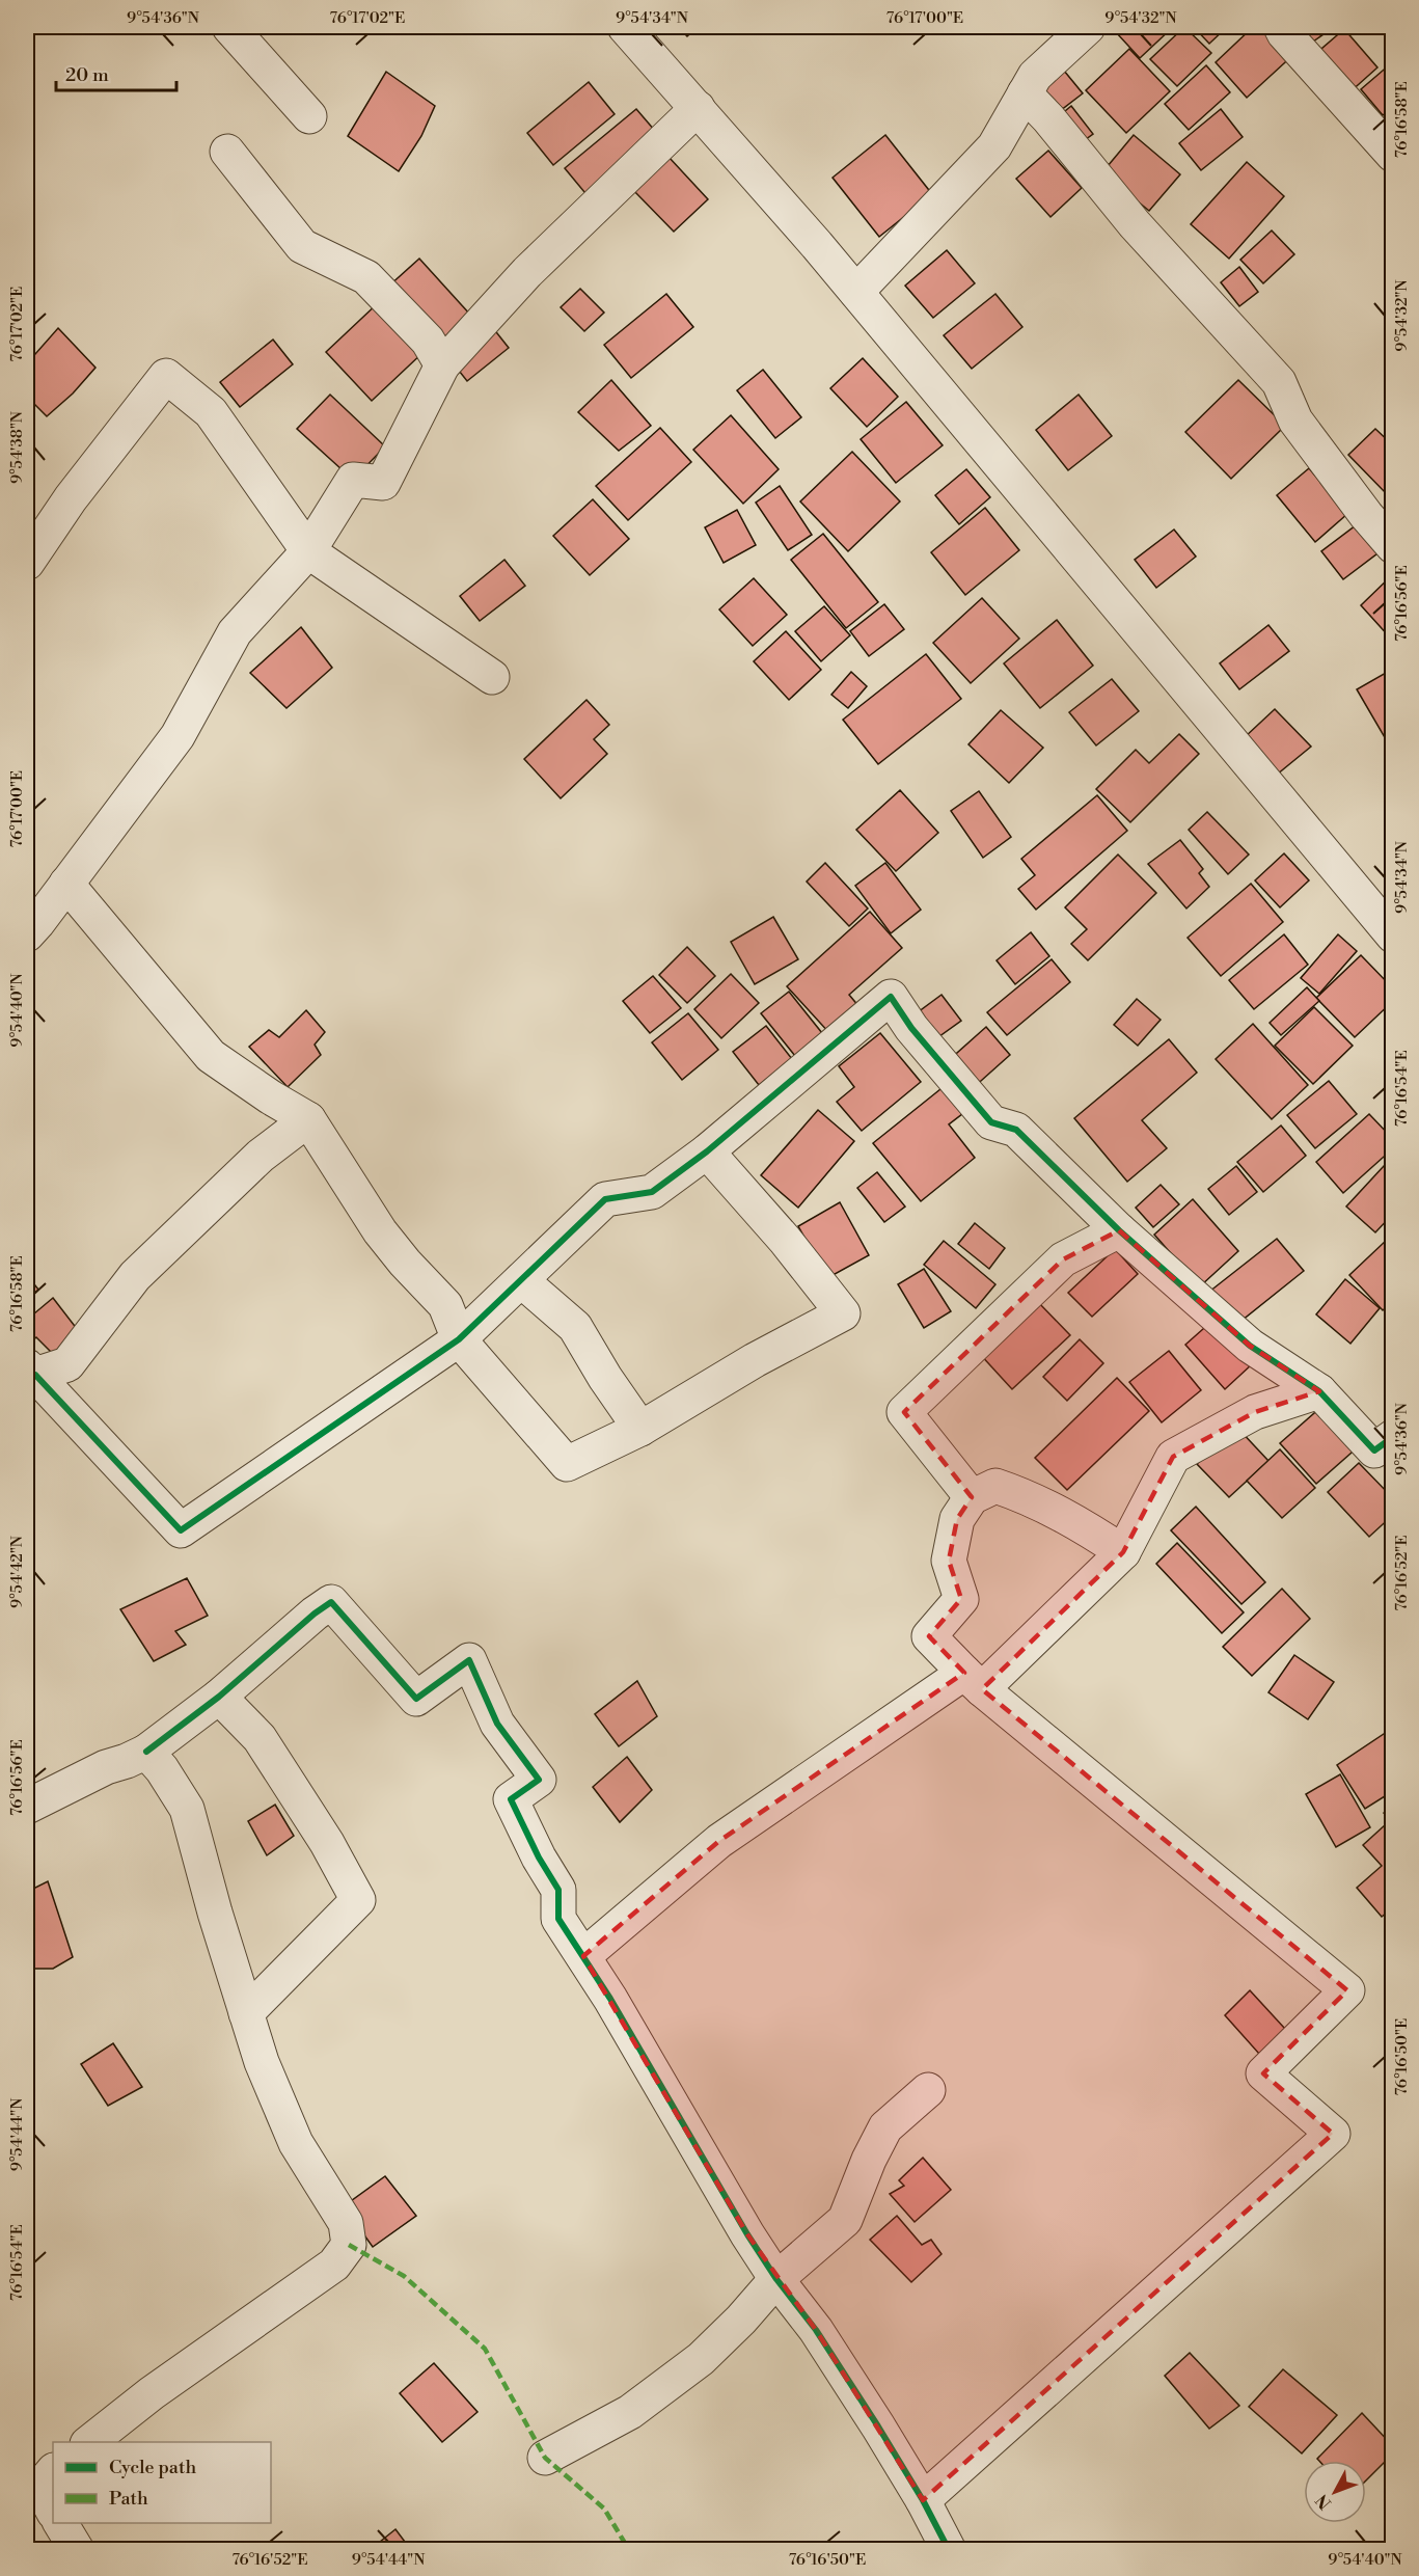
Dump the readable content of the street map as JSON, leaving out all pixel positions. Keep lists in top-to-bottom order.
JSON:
{
  "legend": ["Cycle path", "Path"],
  "scale_bar": "20 m",
  "north": "bottom left",
  "coordinates": [
    "9°54'36\"N",
    "76°17'02\"E",
    "9°54'34\"N",
    "76°17'00\"E",
    "9°54'32\"N",
    "76°16'58\"E",
    "9°54'38\"N",
    "76°16'56\"E",
    "9°54'40\"N",
    "76°16'54\"E",
    "9°54'42\"N",
    "76°16'52\"E",
    "76°16'50\"E",
    "9°54'44\"N"
  ]
}
